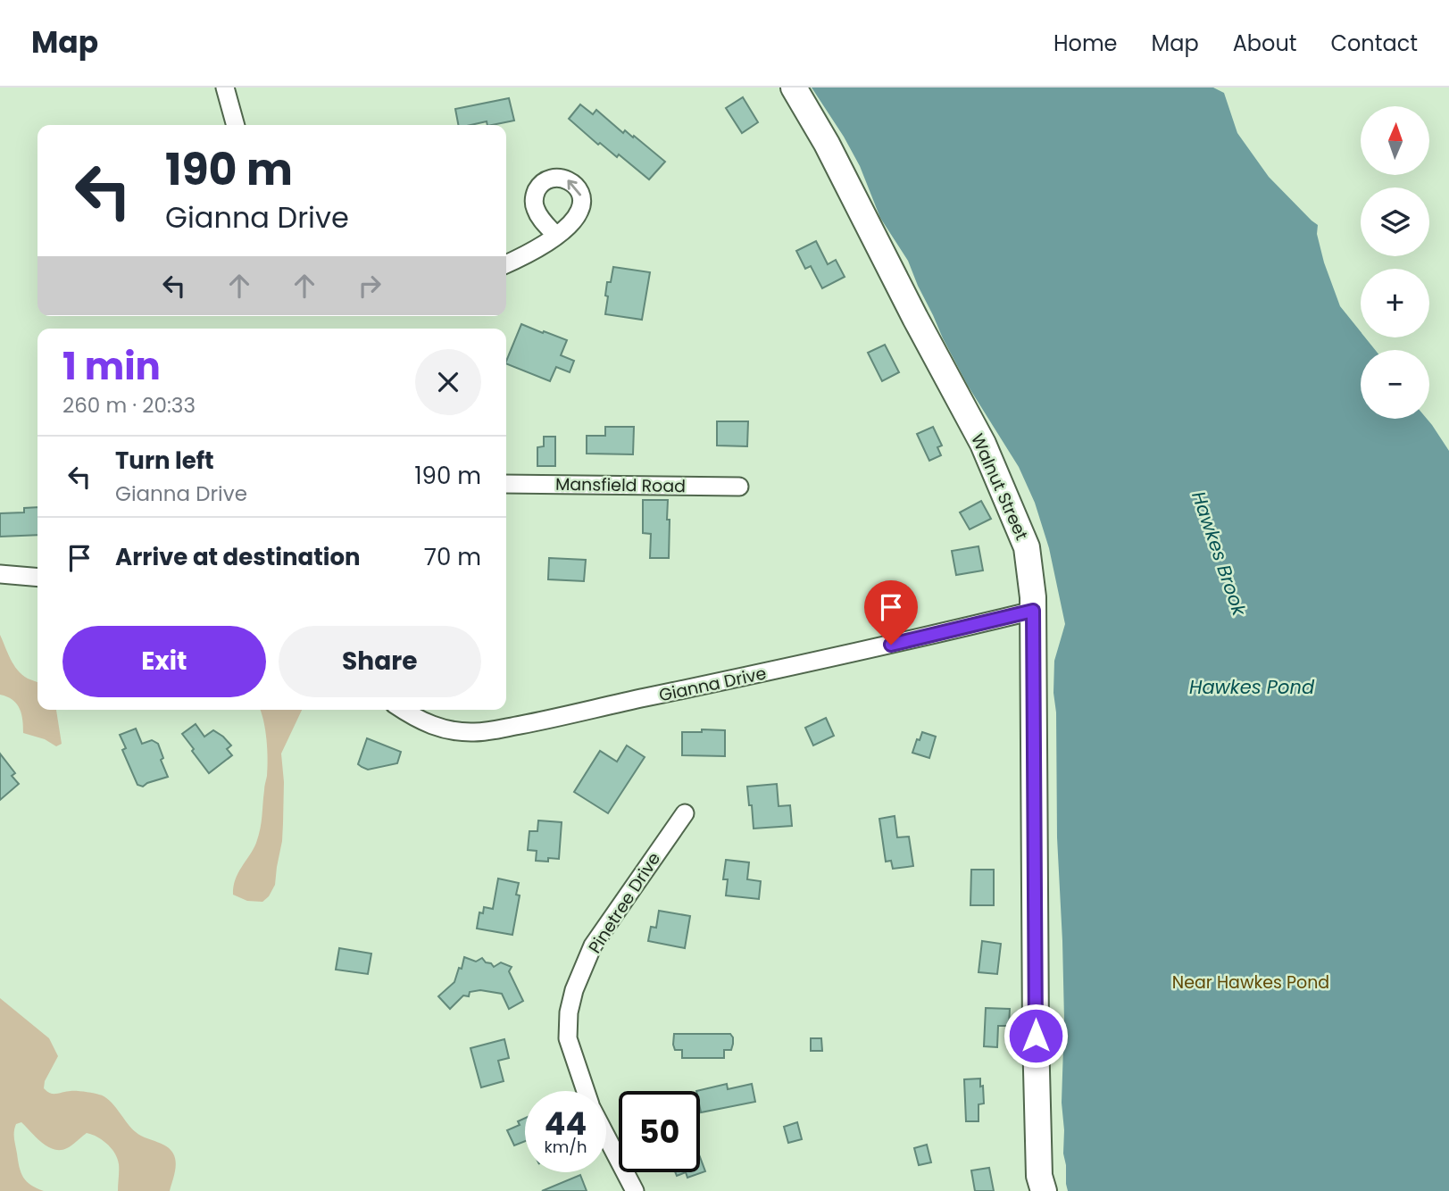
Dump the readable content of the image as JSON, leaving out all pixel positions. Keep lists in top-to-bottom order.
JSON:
{
  "streets": {
    "main road": ["Walnut Street"],
    "street": ["Mansfield Road", "Gianna Drive", "Pinetree Drive"]
  },
  "crossings": [
    ["Walnut Street", "Gianna Drive"]
  ],
  "water": ["Hawkes Brook", "Hawkes Pond"],
  "parks": ["Near Hawkes Pond"],
  "north": "top",
  "page": {
    "header": "Map",
    "nav": [
      "Home",
      "Map",
      "About",
      "Contact"
    ],
    "map_buttons": ["+", "−"],
    "turn": ["190 m", "Gianna Drive"],
    "heading": ["1 min", "260 m · 20:33"],
    "list": [
      {
        "name": "Turn left",
        "note": "Gianna Drive",
        "value": "190 m"
      },
      {
        "name": "Arrive at destination",
        "value": "70 m"
      }
    ],
    "buttons": ["Exit", "Share"],
    "speed": "44 km/h",
    "limit": "50"
  }
}
